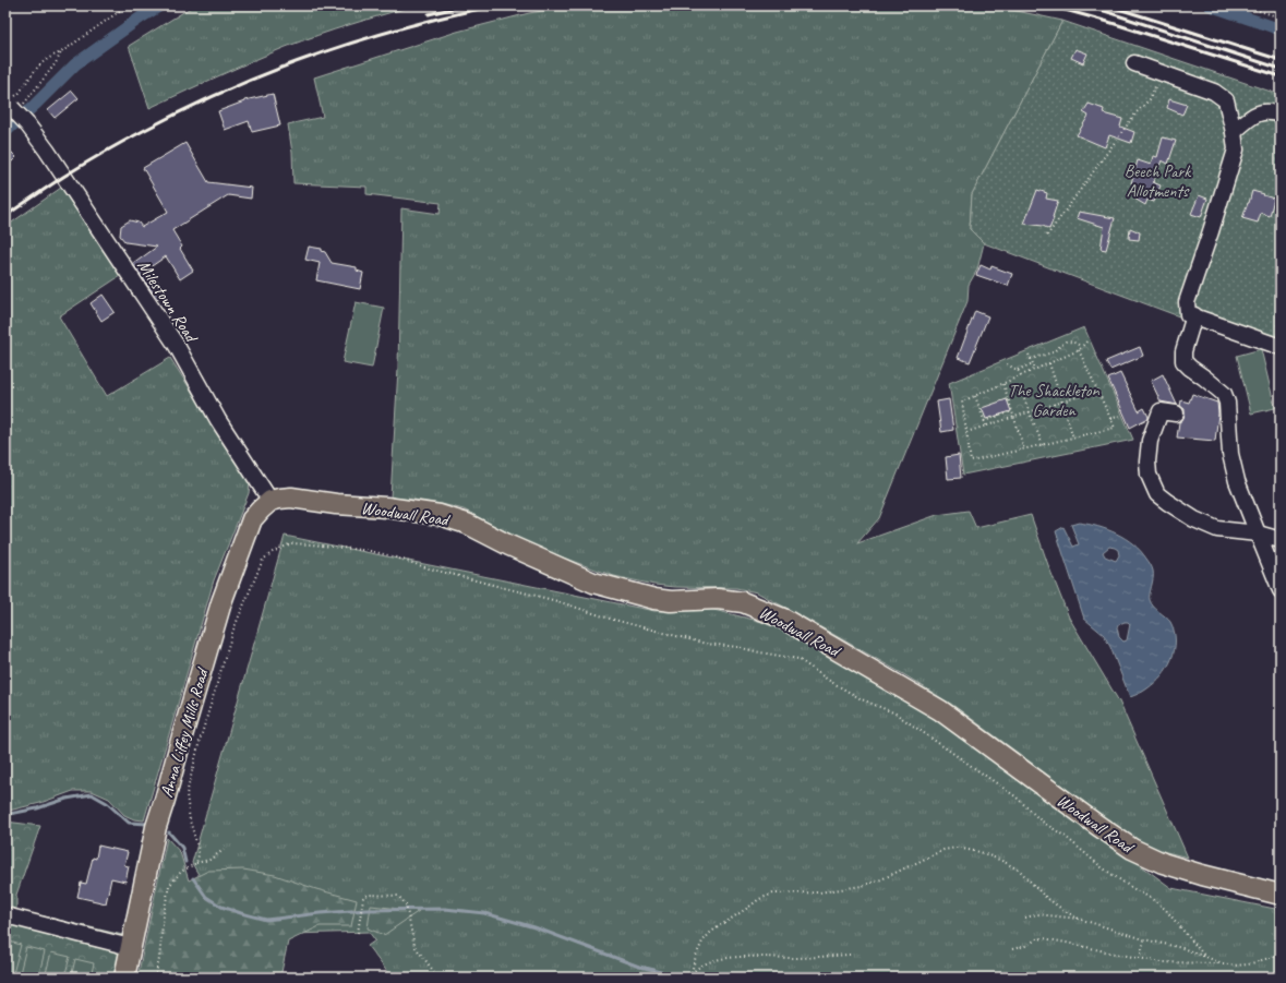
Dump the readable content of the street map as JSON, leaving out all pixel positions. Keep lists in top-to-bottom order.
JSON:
{
  "streets": {
    "main road": ["Woodwall Road", "Anna Liffey Mills Road"],
    "street": ["Milestown Road"]
  },
  "crossings": [
    ["Milestown Road", "Woodwall Road"],
    ["Milestown Road", "Anna Liffey Mills Road"],
    ["Woodwall Road", "Anna Liffey Mills Road"]
  ],
  "parks": ["Beech Park Allotments", "The Shackleton Garden"]
}
